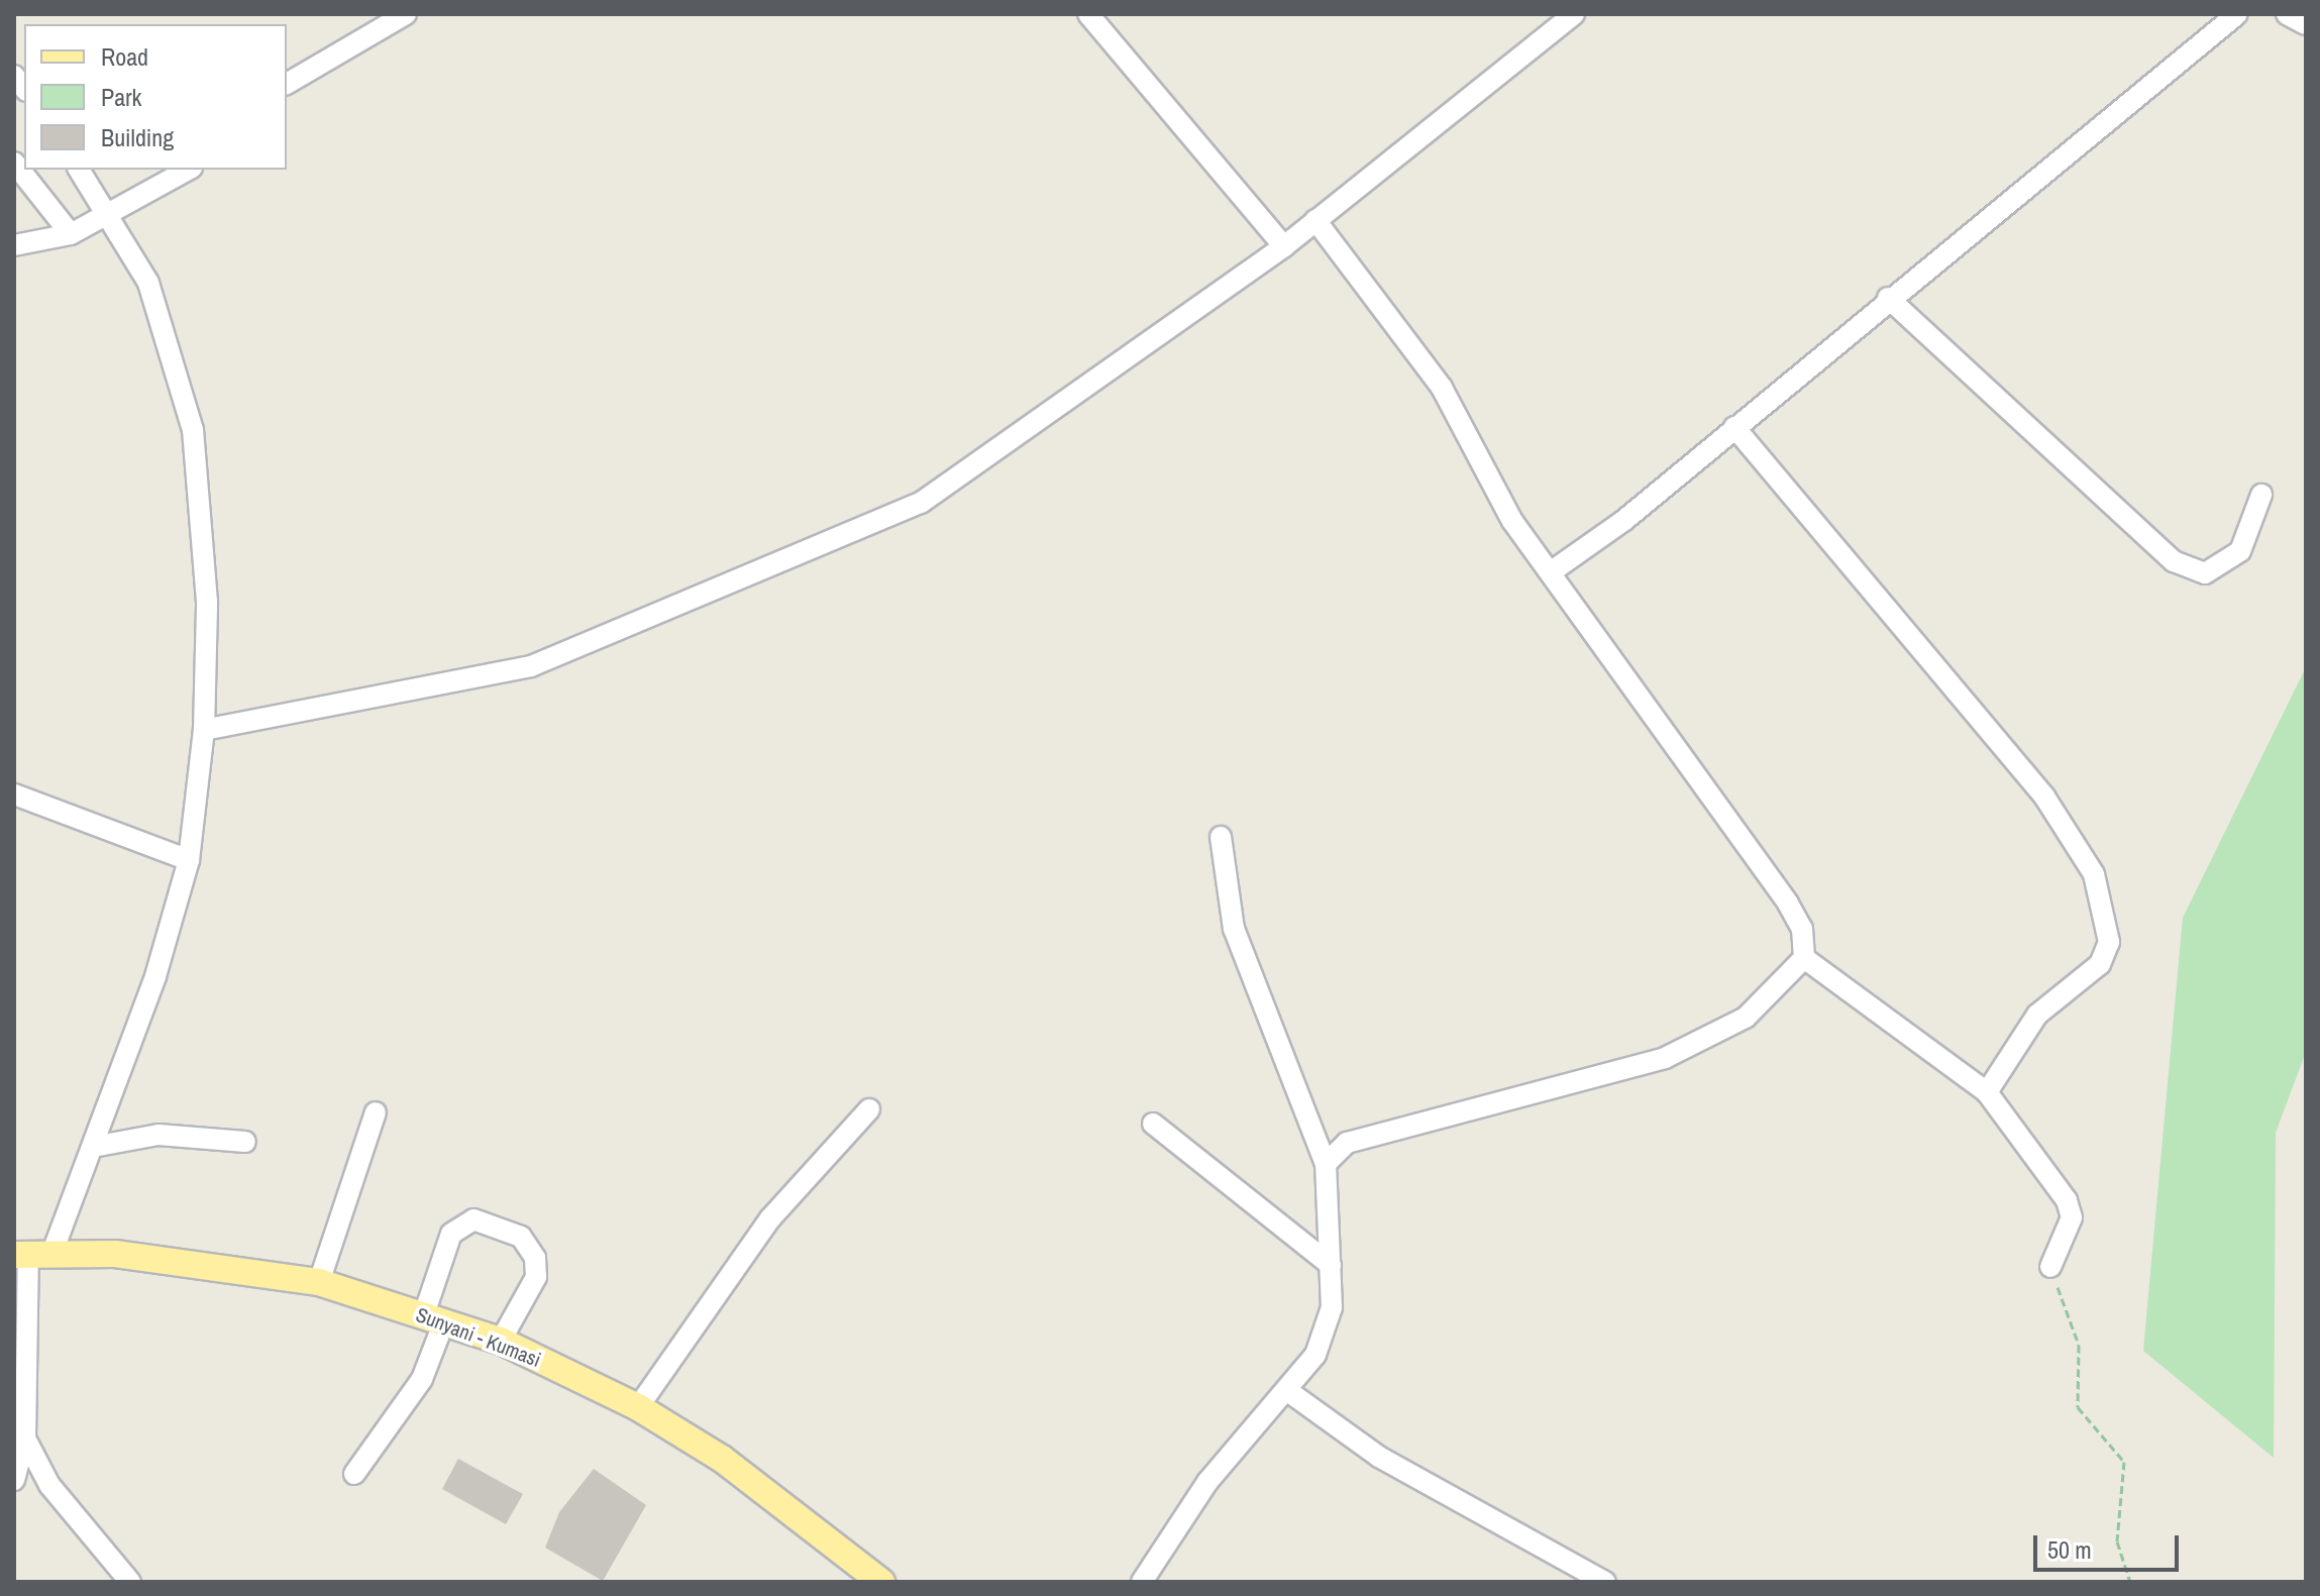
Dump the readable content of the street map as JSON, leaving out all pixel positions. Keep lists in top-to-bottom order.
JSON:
{
  "streets": {
    "main road": ["Sunyani - Kumasi"]
  },
  "legend": ["Road", "Park", "Building"],
  "scale_bar": "50 m"
}
